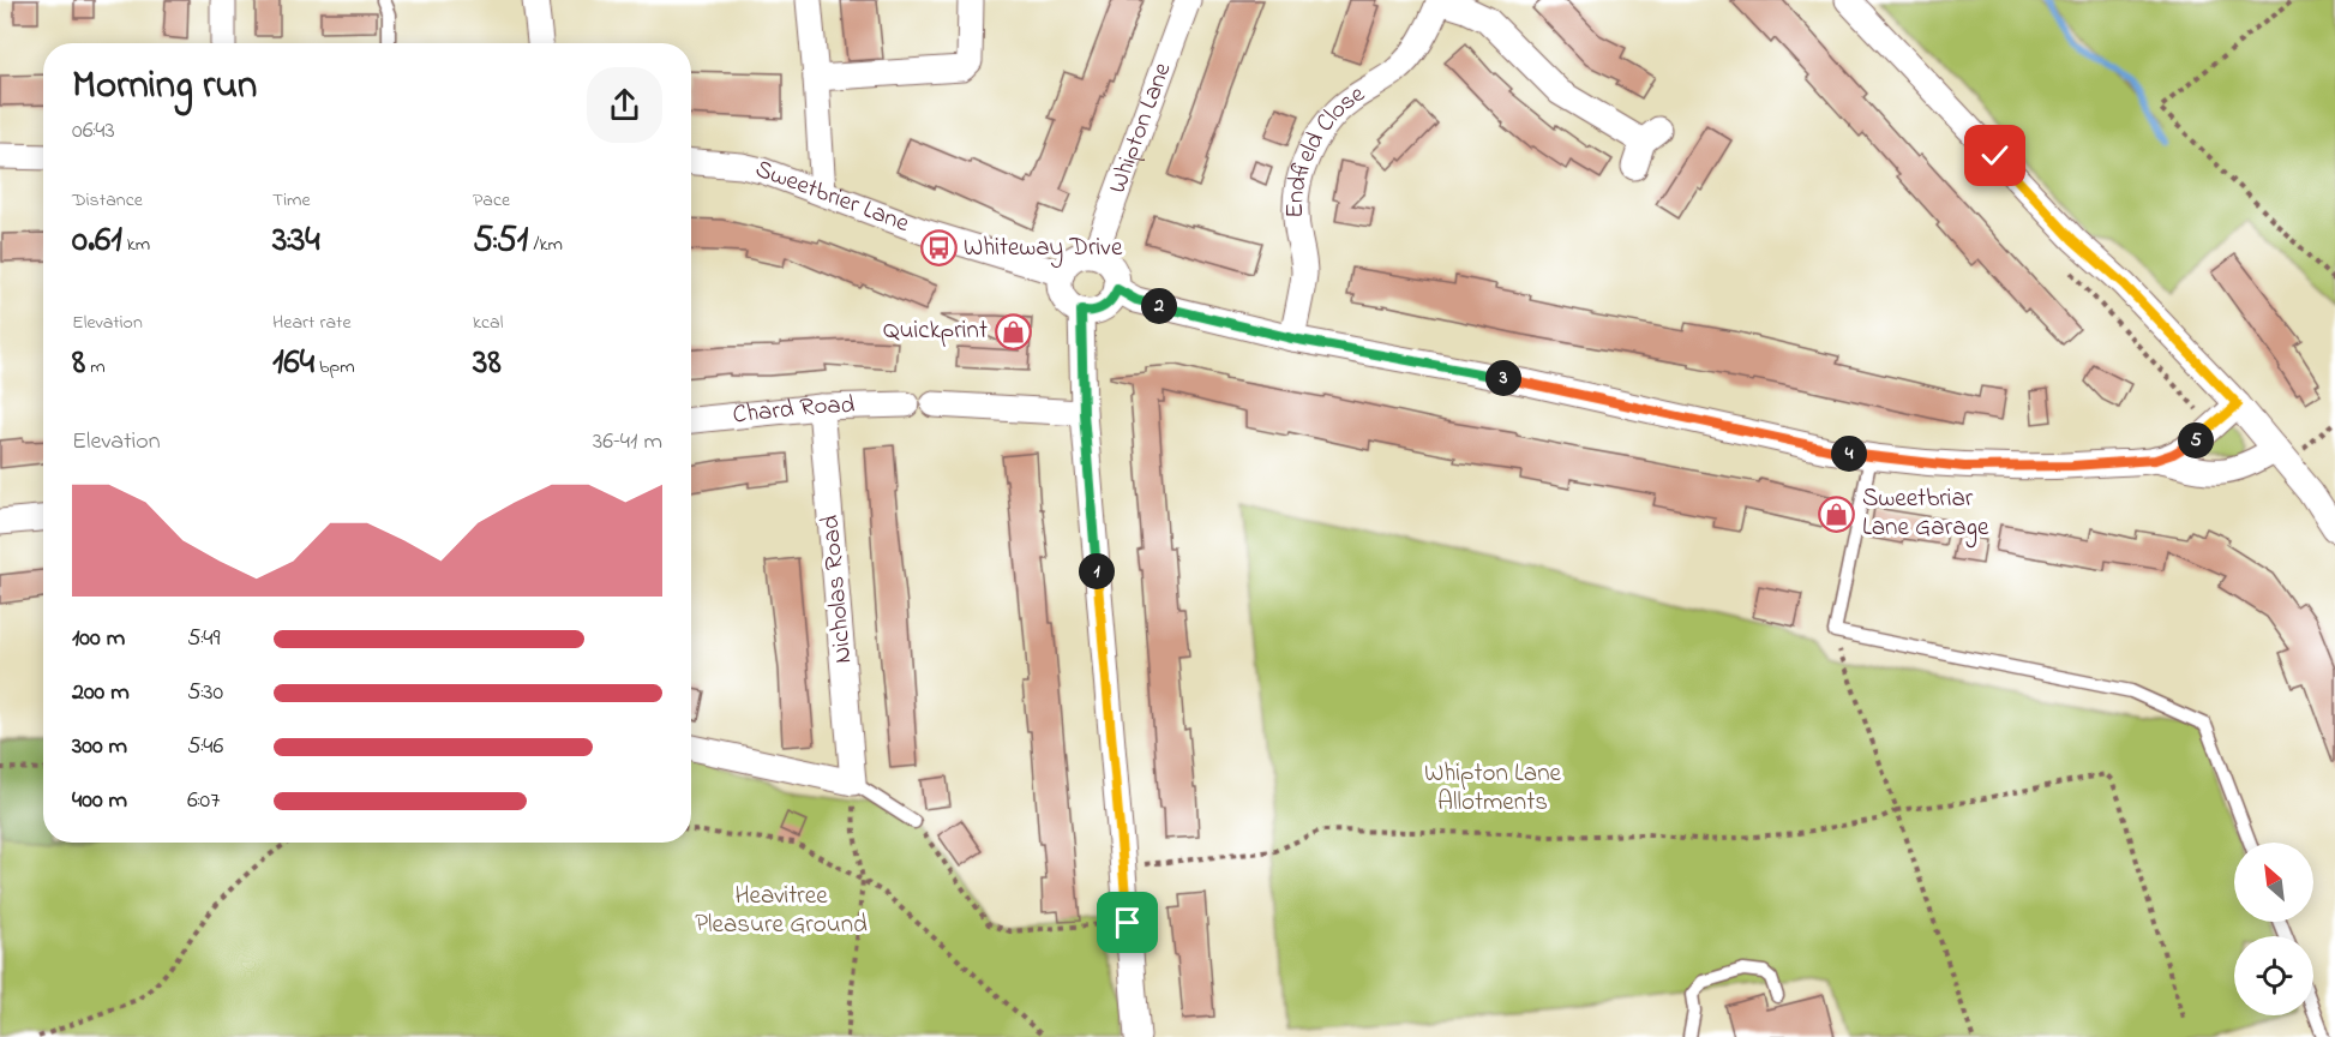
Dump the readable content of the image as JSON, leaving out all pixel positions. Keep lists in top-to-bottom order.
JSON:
{
  "streets": {
    "street": [
      "Whipton Lane",
      "Endfield Close",
      "Sweetbrier Lane",
      "Chard Road",
      "Nicholas Road"
    ]
  },
  "crossings": [
    ["Whipton Lane", "Sweetbrier Lane"],
    ["Chard Road", "Nicholas Road"]
  ],
  "parks": ["Whipton Lane Allotments", "Heavitree Pleasure Ground"],
  "places": {
    "bus stop": ["Whiteway Drive"],
    "shop": ["Quickprint", "Sweetbriar Lane Garage"]
  },
  "north": "top left",
  "page": {
    "heading": ["Morning run", "06:43"],
    "stats": [
      ["Distance", "0.61 km"],
      ["Time", "3:34"],
      ["Pace", "5:51 /km"],
      ["Elevation", "8 m"],
      ["Heart rate", "164 bpm"],
      ["kcal", "38"]
    ],
    "pins": [
      "2",
      "3",
      "5",
      "4",
      "1"
    ],
    "chart": ["Elevation", "36–41 m"],
    "list": [
      {
        "name": "100 m",
        "note": "5:49"
      },
      {
        "name": "200 m",
        "note": "5:30"
      },
      {
        "name": "300 m",
        "note": "5:46"
      },
      {
        "name": "400 m",
        "note": "6:07"
      }
    ]
  }
}
